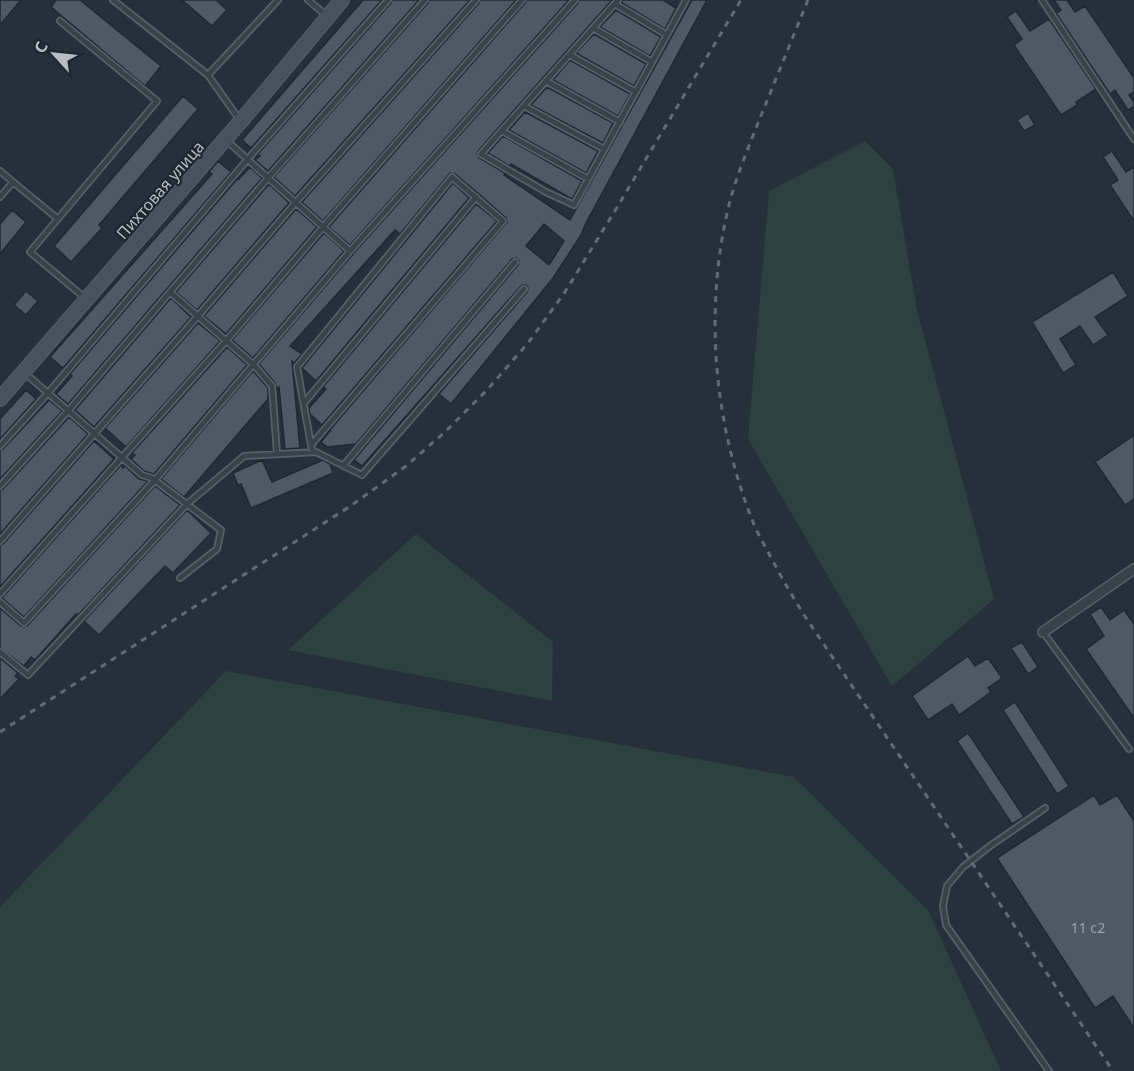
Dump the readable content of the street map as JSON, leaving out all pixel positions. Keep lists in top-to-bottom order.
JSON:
{
  "streets": {
    "street": ["Пихтовая улица"]
  },
  "house_numbers": ["11 с2"],
  "north": "top left"
}
